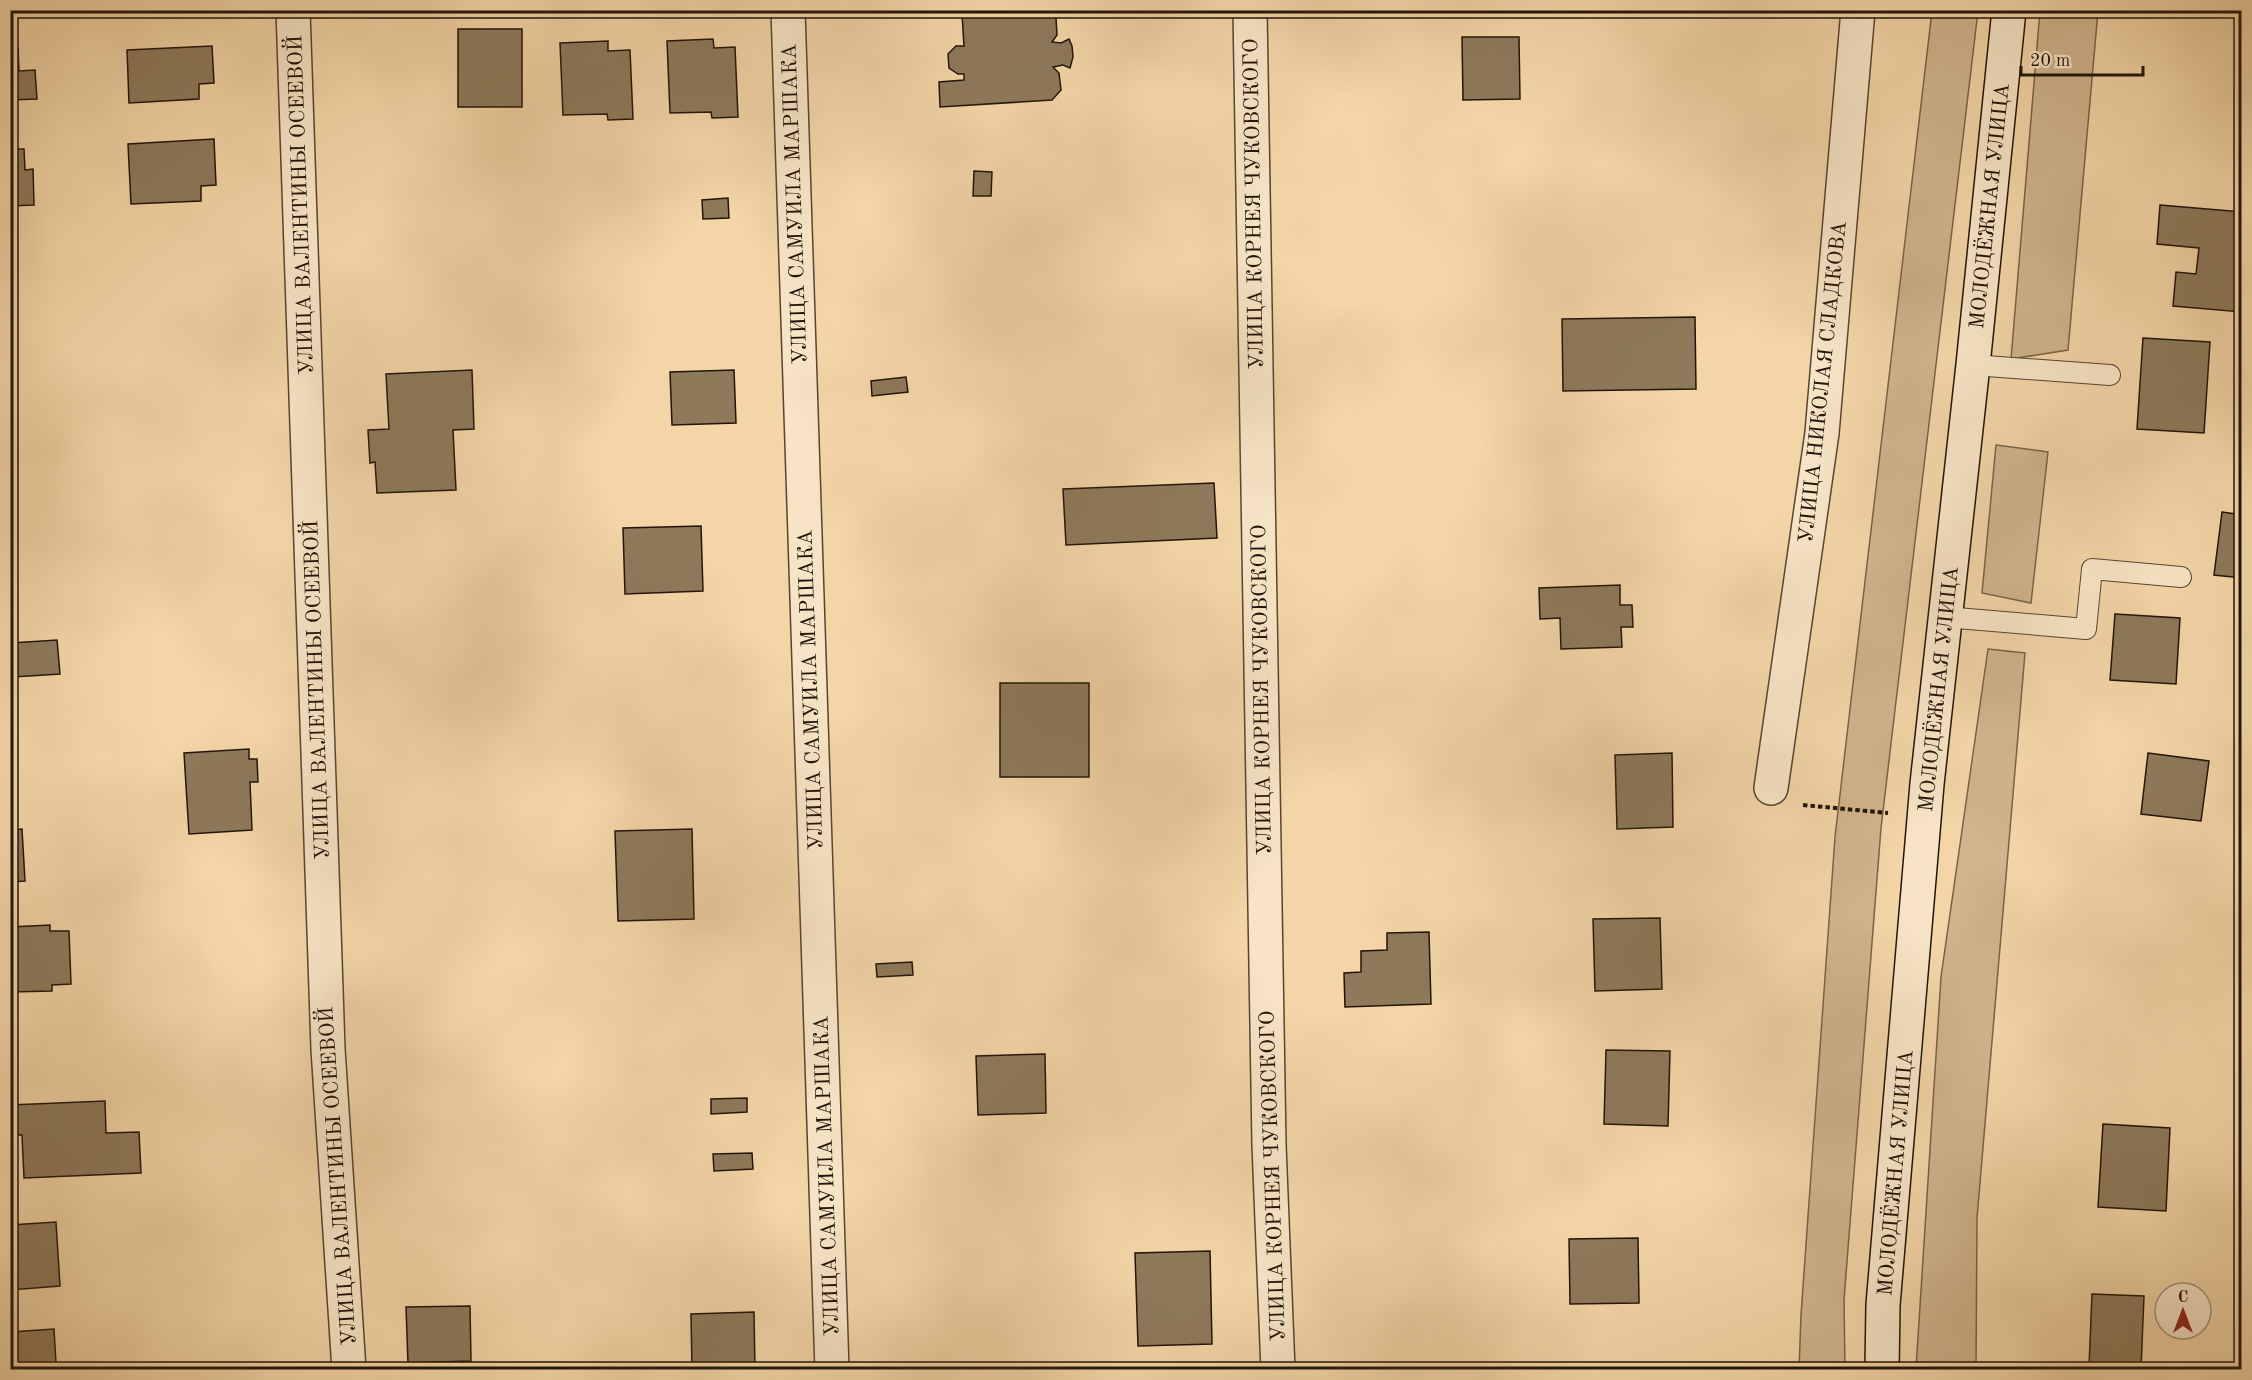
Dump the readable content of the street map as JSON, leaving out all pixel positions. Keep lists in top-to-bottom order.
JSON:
{
  "streets": {
    "street": [
      "УЛИЦА САМУИЛА МАРШАКА",
      "УЛИЦА КОРНЕЯ ЧУКОВСКОГО",
      "УЛИЦА ВАЛЕНТИНЫ ОСЕЕВОЙ",
      "МОЛОДЁЖНАЯ УЛИЦА",
      "УЛИЦА НИКОЛАЯ СЛАДКОВА"
    ]
  },
  "scale_bar": "20 m",
  "north": "top"
}
